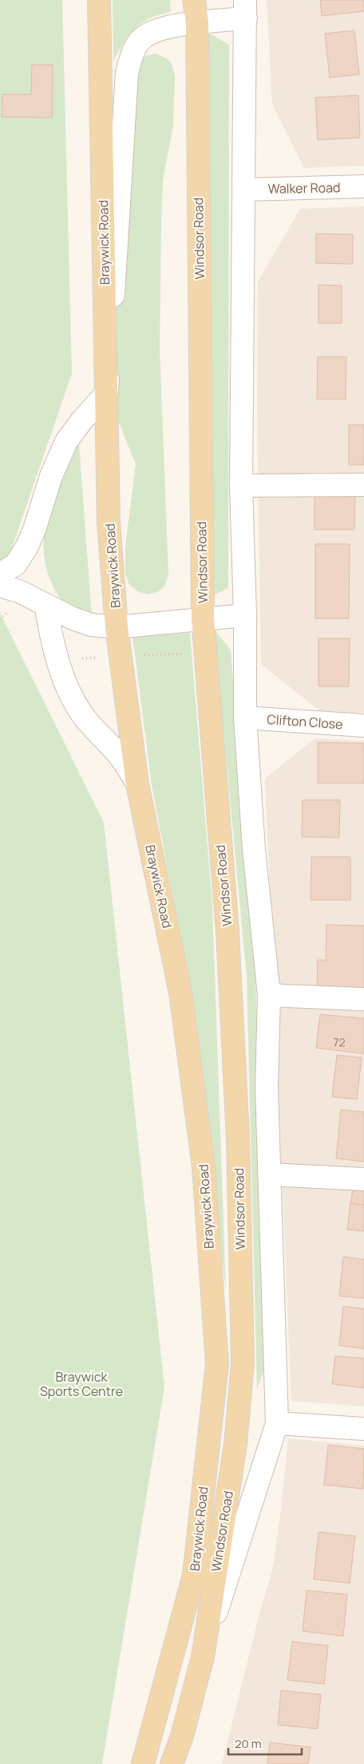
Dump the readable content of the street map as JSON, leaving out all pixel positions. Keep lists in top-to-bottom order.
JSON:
{
  "streets": {
    "main road": ["Windsor Road", "Braywick Road"],
    "street": ["Walker Road", "Clifton Close"]
  },
  "parks": ["Braywick Sports Centre"],
  "house_numbers": ["72"],
  "scale_bar": "20 m"
}
